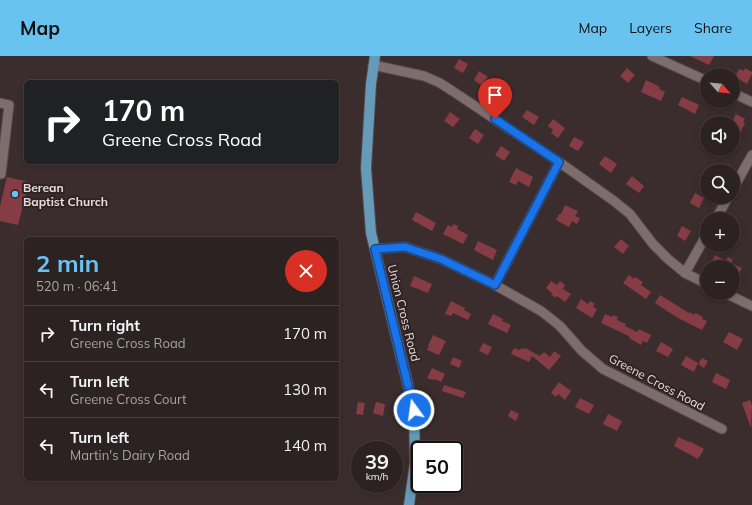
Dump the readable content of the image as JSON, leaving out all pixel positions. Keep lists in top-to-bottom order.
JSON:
{
  "streets": {
    "main road": ["Union Cross Road"],
    "street": ["Greene Cross Road"]
  },
  "crossings": [
    ["Union Cross Road", "Greene Cross Road"]
  ],
  "places": ["Berean Baptist Church"],
  "north": "bottom right",
  "page": {
    "header": "Map",
    "nav": ["Map", "Layers", "Share"],
    "map_buttons": ["+", "−"],
    "turn": ["170 m", "Greene Cross Road"],
    "heading": ["2 min", "520 m · 06:41"],
    "list": [
      {
        "name": "Turn right",
        "note": "Greene Cross Road",
        "value": "170 m"
      },
      {
        "name": "Turn left",
        "note": "Greene Cross Court",
        "value": "130 m"
      },
      {
        "name": "Turn left",
        "note": "Martin's Dairy Road",
        "value": "140 m"
      }
    ],
    "speed": "39 km/h",
    "limit": "50"
  }
}
